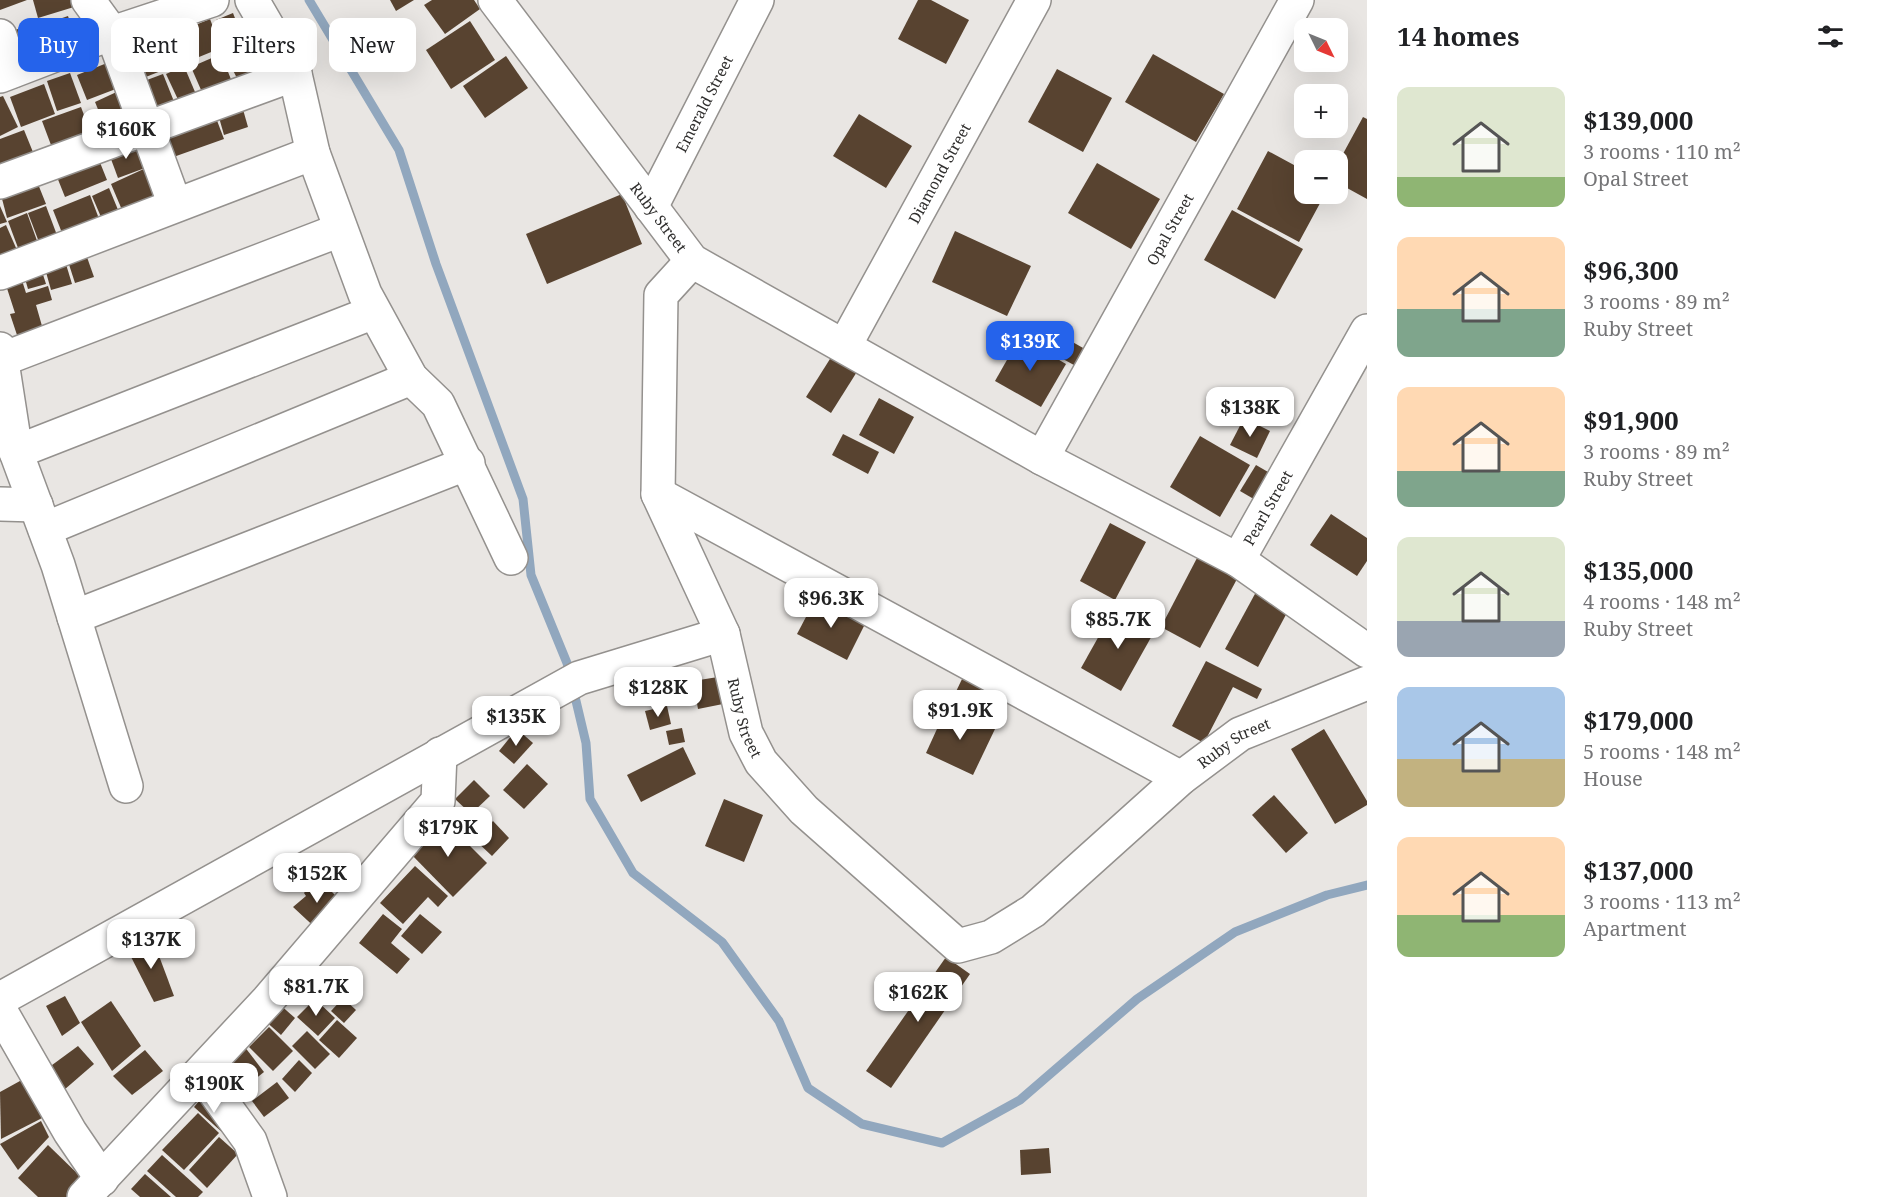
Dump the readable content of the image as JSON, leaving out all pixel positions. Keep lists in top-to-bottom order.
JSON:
{
  "streets": {
    "street": [
      "Emerald Street",
      "Diamond Street",
      "Ruby Street",
      "Opal Street",
      "Pearl Street"
    ]
  },
  "crossings": [
    ["Emerald Street", "Ruby Street"]
  ],
  "north": "bottom right",
  "page": {
    "heading": "14 homes",
    "map_buttons": ["+", "−"],
    "chip": [
      "Buy",
      "Rent",
      "Filters",
      "New"
    ],
    "list": [
      {
        "name": "$139,000",
        "note": "3 rooms · 110 m² · Opal Street"
      },
      {
        "name": "$96,300",
        "note": "3 rooms · 89 m² · Ruby Street"
      },
      {
        "name": "$91,900",
        "note": "3 rooms · 89 m² · Ruby Street"
      },
      {
        "name": "$135,000",
        "note": "4 rooms · 148 m² · Ruby Street"
      },
      {
        "name": "$179,000",
        "note": "5 rooms · 148 m² · House"
      },
      {
        "name": "$137,000",
        "note": "3 rooms · 113 m² · Apartment"
      }
    ],
    "price": [
      "$160K",
      "$139K",
      "$138K",
      "$96.3K",
      "$85.7K",
      "$128K",
      "$91.9K",
      "$135K",
      "$179K",
      "$152K",
      "$137K",
      "$81.7K",
      "$162K",
      "$190K"
    ]
  }
}
